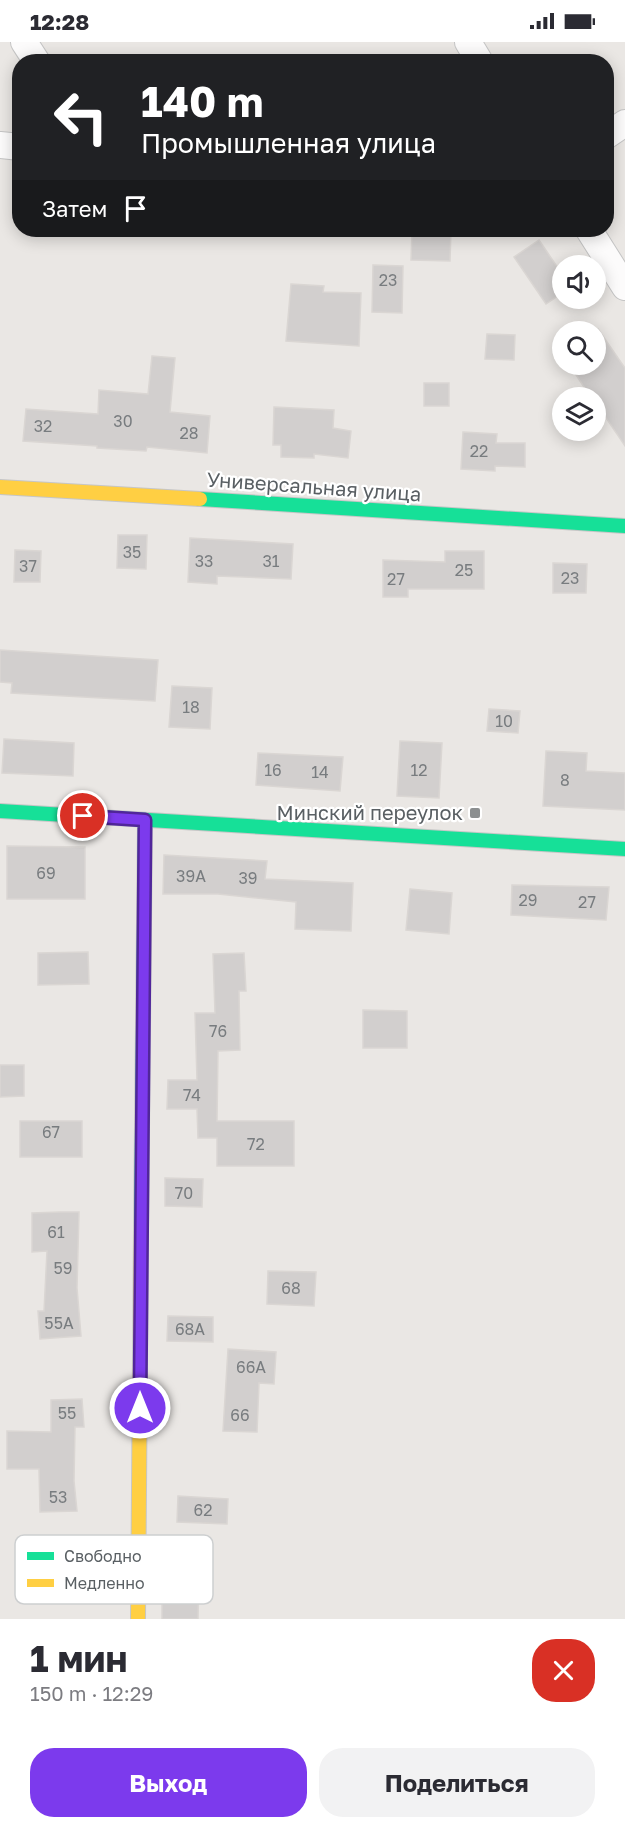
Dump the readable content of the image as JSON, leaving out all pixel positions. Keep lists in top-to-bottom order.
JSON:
{
  "streets": {
    "street": ["Универсальная улица"]
  },
  "places": {
    "transit": ["Минский переулок"]
  },
  "house_numbers": [
    "23",
    "30",
    "32",
    "28",
    "22",
    "35",
    "33",
    "31",
    "37",
    "25",
    "23",
    "27",
    "18",
    "10",
    "16",
    "12",
    "14",
    "8",
    "69",
    "39А",
    "39",
    "29",
    "27",
    "76",
    "74",
    "67",
    "72",
    "70",
    "61",
    "59",
    "68",
    "55А",
    "68А",
    "66А",
    "55",
    "66",
    "53",
    "62"
  ],
  "legend": ["Свободно", "Медленно"],
  "page": {
    "status": "12:28",
    "turn": ["140 m", "Промышленная улица"],
    "then": "Затем",
    "heading": ["1 мин", "150 m · 12:29"],
    "buttons": ["Выход", "Поделиться"]
  }
}
